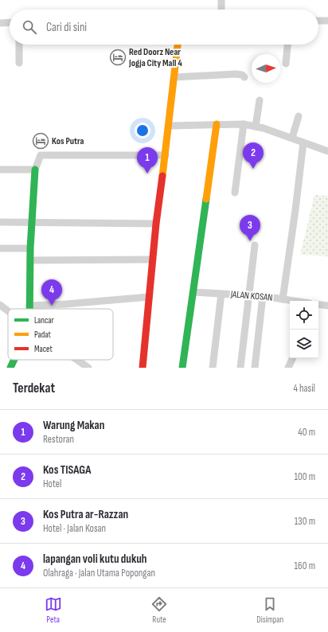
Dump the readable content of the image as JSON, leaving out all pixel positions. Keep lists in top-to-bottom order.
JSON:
{
  "streets": {
    "street": ["JALAN KOSAN"]
  },
  "places": {
    "hotel": ["Red Doorz Near Jogja City Mall 4", "Kos Putra"]
  },
  "legend": ["Lancar", "Padat", "Macet"],
  "north": "right",
  "page": {
    "search": "Cari di sini",
    "pins": [
      "2",
      "1",
      "3",
      "4"
    ],
    "heading": ["Terdekat", "4 hasil"],
    "list": [
      {
        "mark": "1",
        "name": "Warung Makan",
        "note": "Restoran",
        "value": "40 m"
      },
      {
        "mark": "2",
        "name": "Kos TISAGA",
        "note": "Hotel",
        "value": "100 m"
      },
      {
        "mark": "3",
        "name": "Kos Putra ar-Razzan",
        "note": "Hotel · Jalan Kosan",
        "value": "130 m"
      },
      {
        "mark": "4",
        "name": "lapangan voli kutu dukuh",
        "note": "Olahraga · Jalan Utama Popongan",
        "value": "160 m"
      }
    ],
    "nav": ["Peta", "Rute", "Disimpan"]
  }
}
